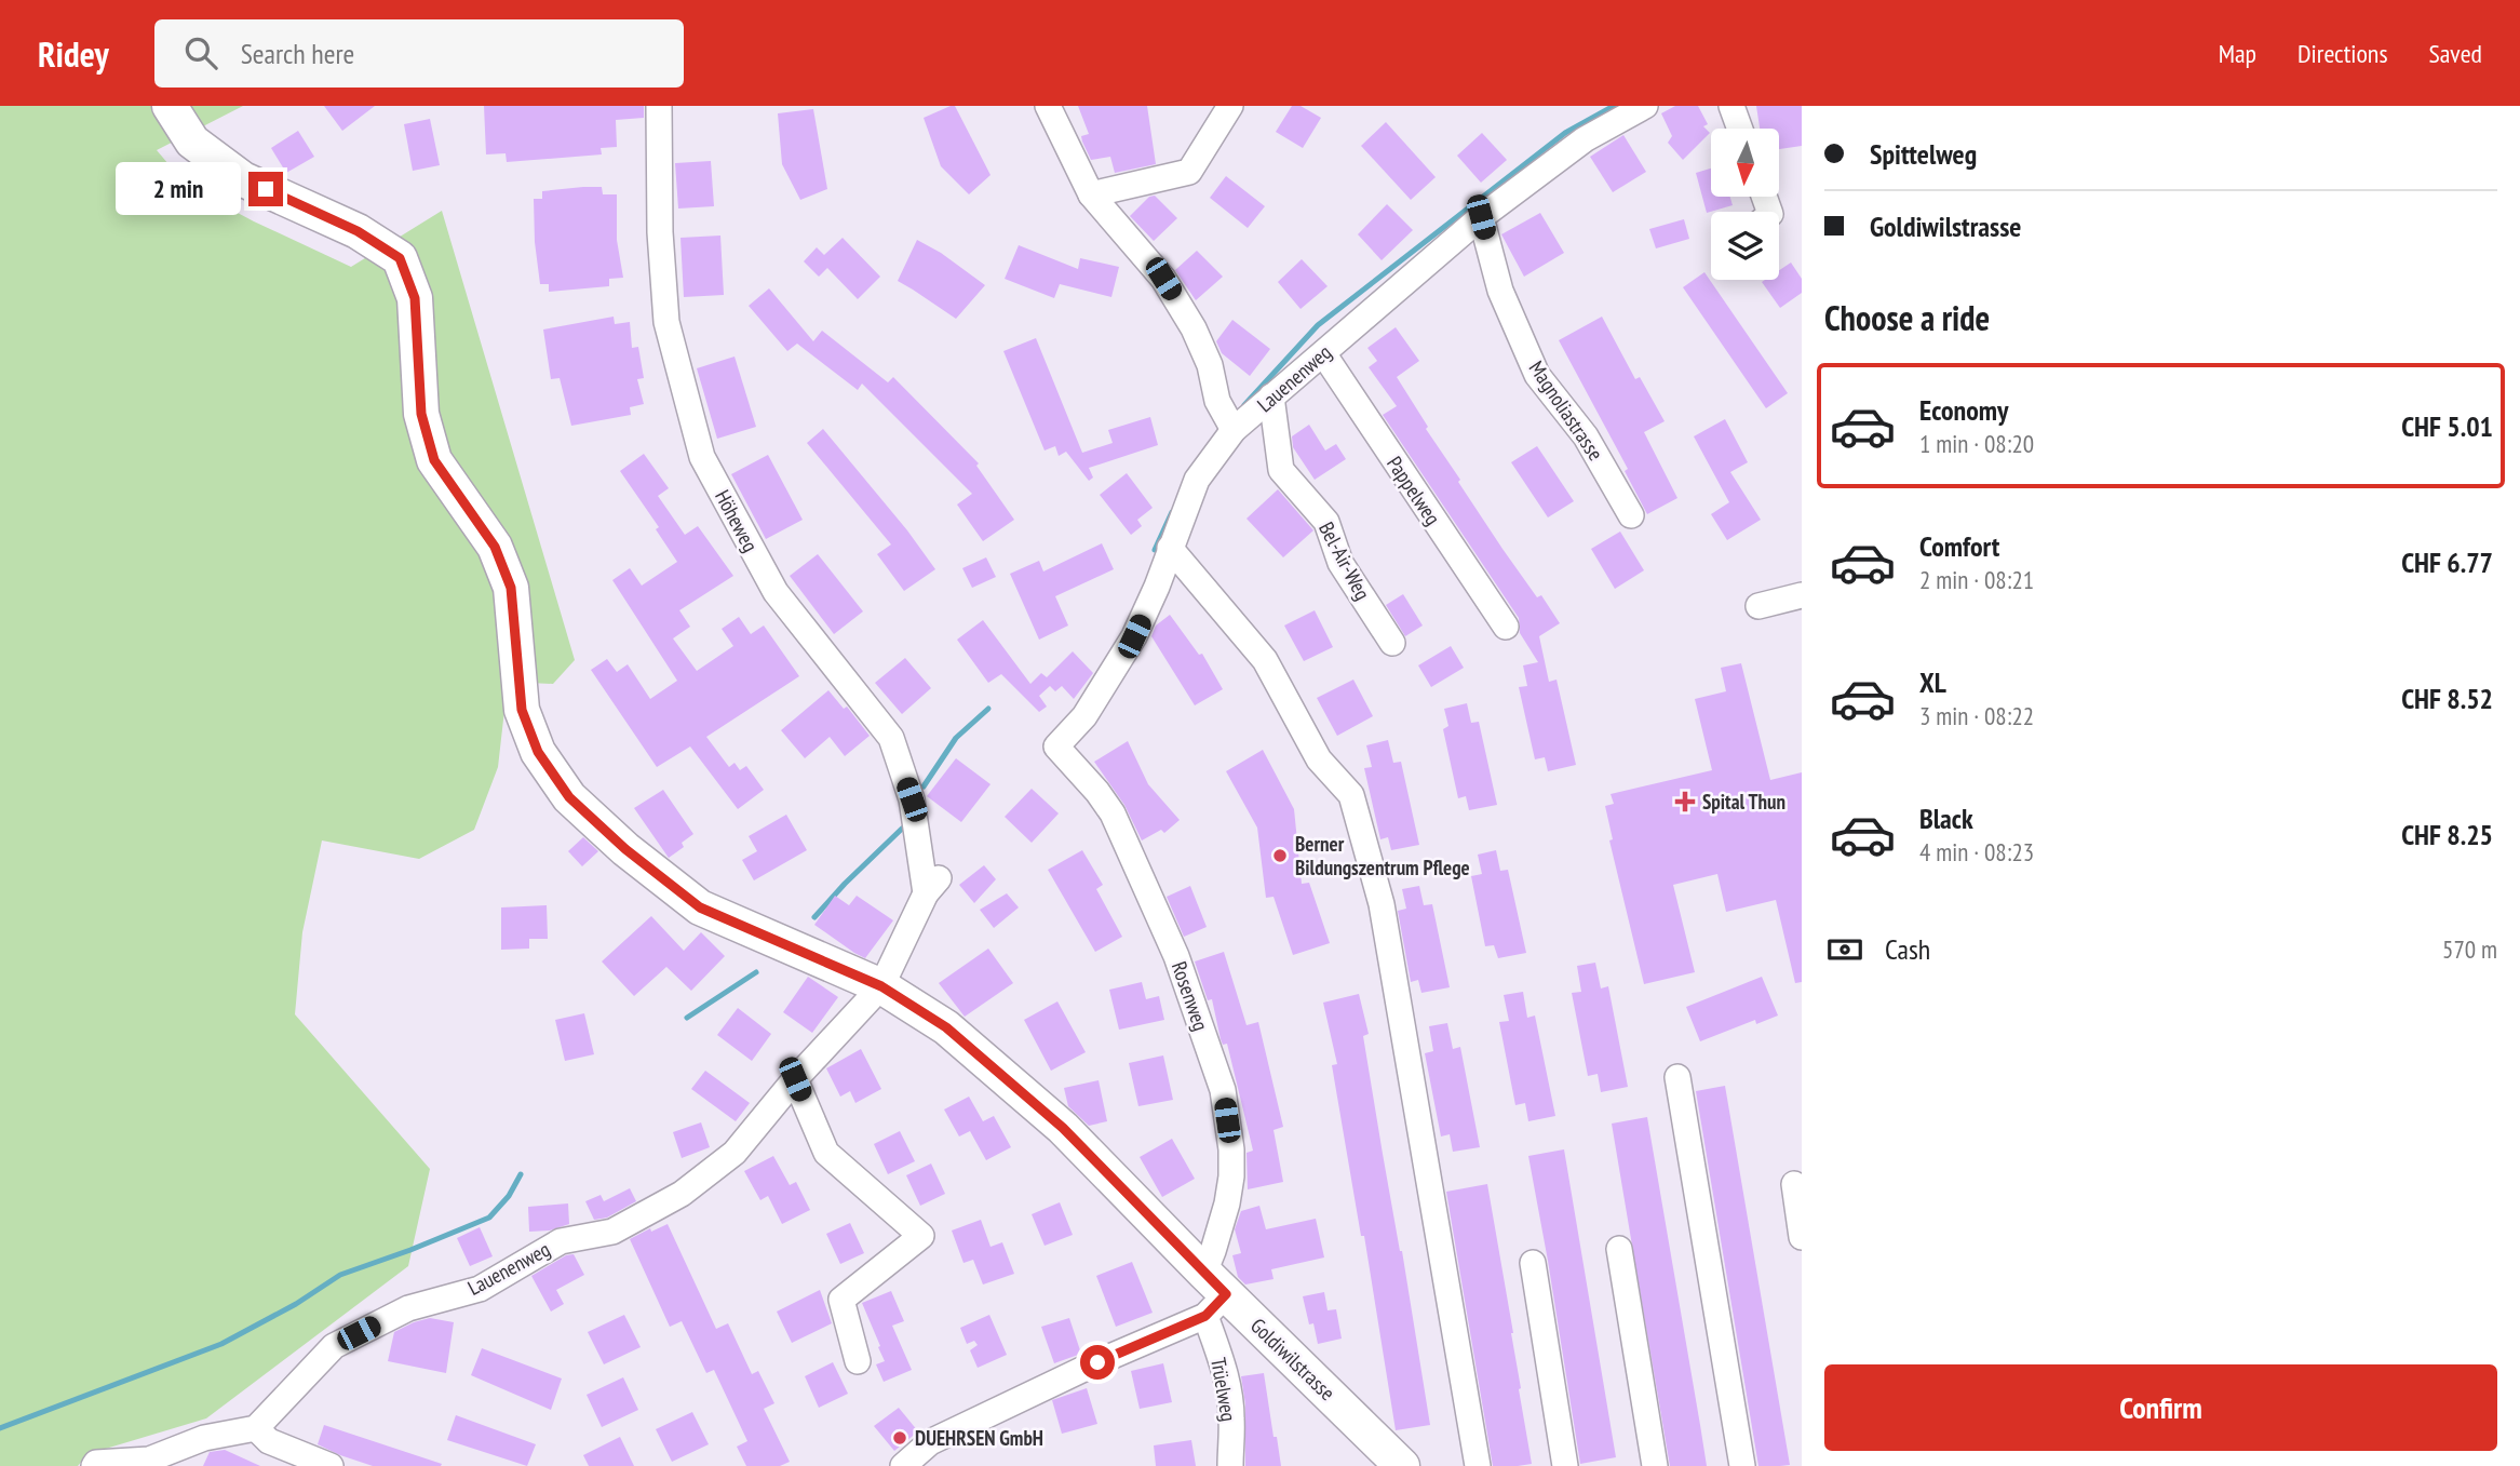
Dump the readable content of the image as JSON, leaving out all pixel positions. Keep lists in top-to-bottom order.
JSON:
{
  "streets": {
    "street": [
      "Lauenenweg",
      "Magnoliastrasse",
      "Pappelweg",
      "Höheweg",
      "Bel-Air-Weg",
      "Rosenweg",
      "Goldiwilstrasse",
      "Trüelweg"
    ]
  },
  "crossings": [
    ["Lauenenweg", "Magnoliastrasse"],
    ["Lauenenweg", "Pappelweg"],
    ["Lauenenweg", "Höheweg"],
    ["Lauenenweg", "Bel-Air-Weg"],
    ["Lauenenweg", "Rosenweg"],
    ["Lauenenweg", "Goldiwilstrasse"],
    ["Rosenweg", "Goldiwilstrasse"],
    ["Rosenweg", "Trüelweg"],
    ["Goldiwilstrasse", "Trüelweg"]
  ],
  "places": {
    "health": ["Spital Thun"],
    "other": ["Berner Bildungszentrum Pflege", "DUEHRSEN GmbH"]
  },
  "north": "bottom",
  "page": {
    "header": "Ridey",
    "search": "Search here",
    "nav": ["Map", "Directions", "Saved"],
    "banner": ["Spittelweg", "Goldiwilstrasse"],
    "bubble": "2 min",
    "heading": "Choose a ride",
    "list": [
      {
        "name": "Economy",
        "note": "1 min · 08:20",
        "value": "CHF 5.01"
      },
      {
        "name": "Comfort",
        "note": "2 min · 08:21",
        "value": "CHF 6.77"
      },
      {
        "name": "XL",
        "note": "3 min · 08:22",
        "value": "CHF 8.52"
      },
      {
        "name": "Black",
        "note": "4 min · 08:23",
        "value": "CHF 8.25"
      }
    ],
    "pay": ["Cash", "570 m"],
    "buttons": "Confirm"
  }
}
